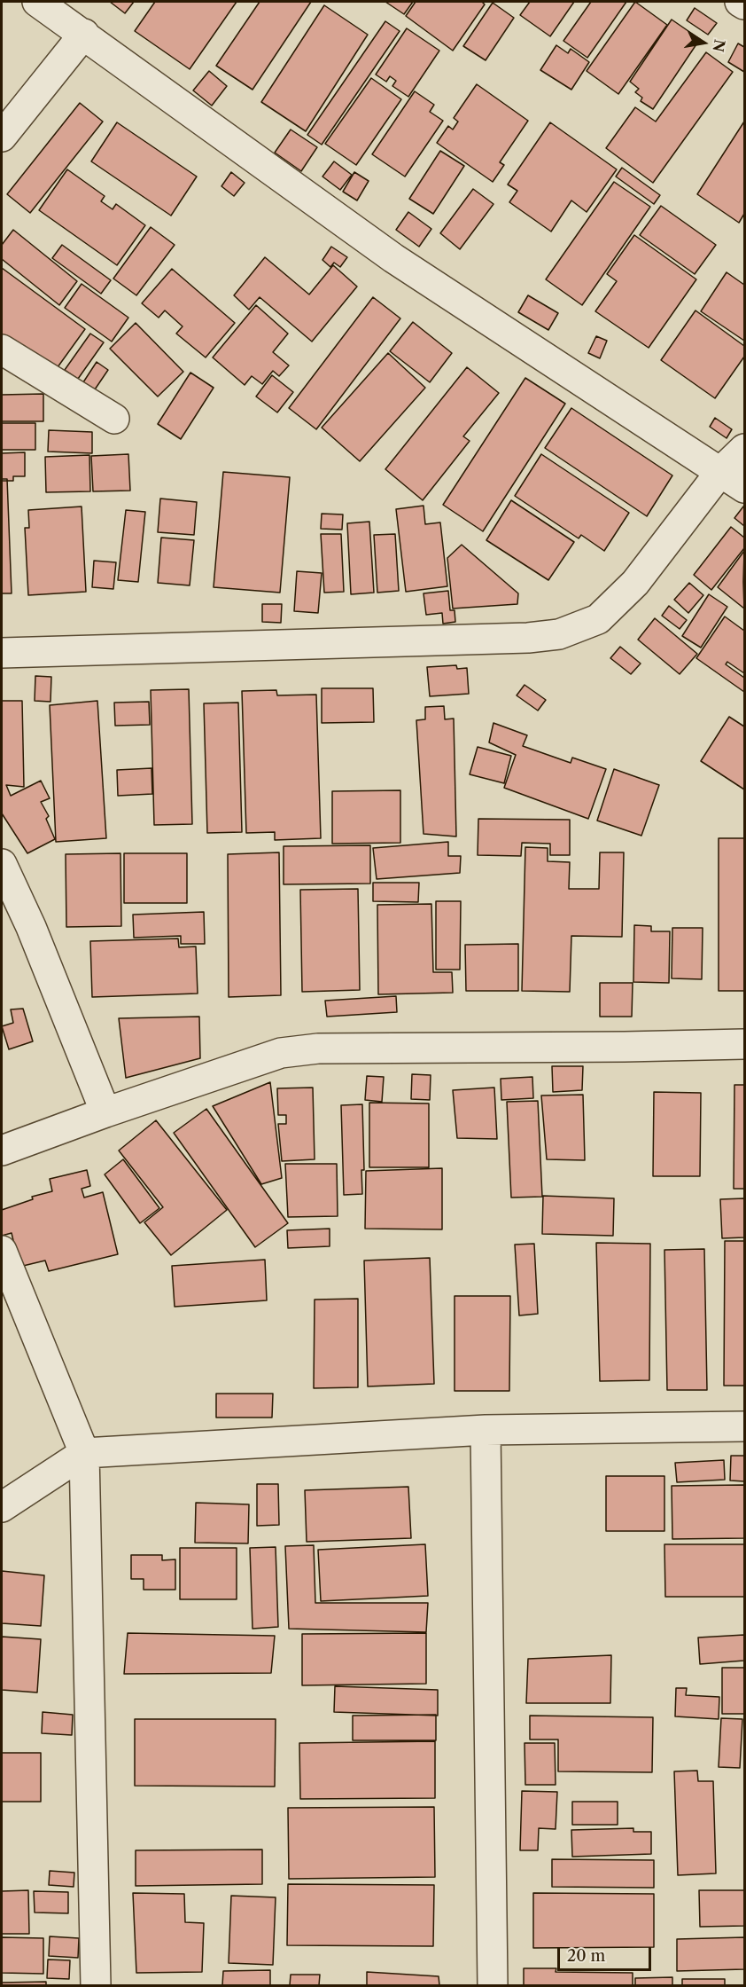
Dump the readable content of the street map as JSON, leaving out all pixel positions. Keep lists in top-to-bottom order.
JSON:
{
  "scale_bar": "20 m",
  "north": "right"
}
